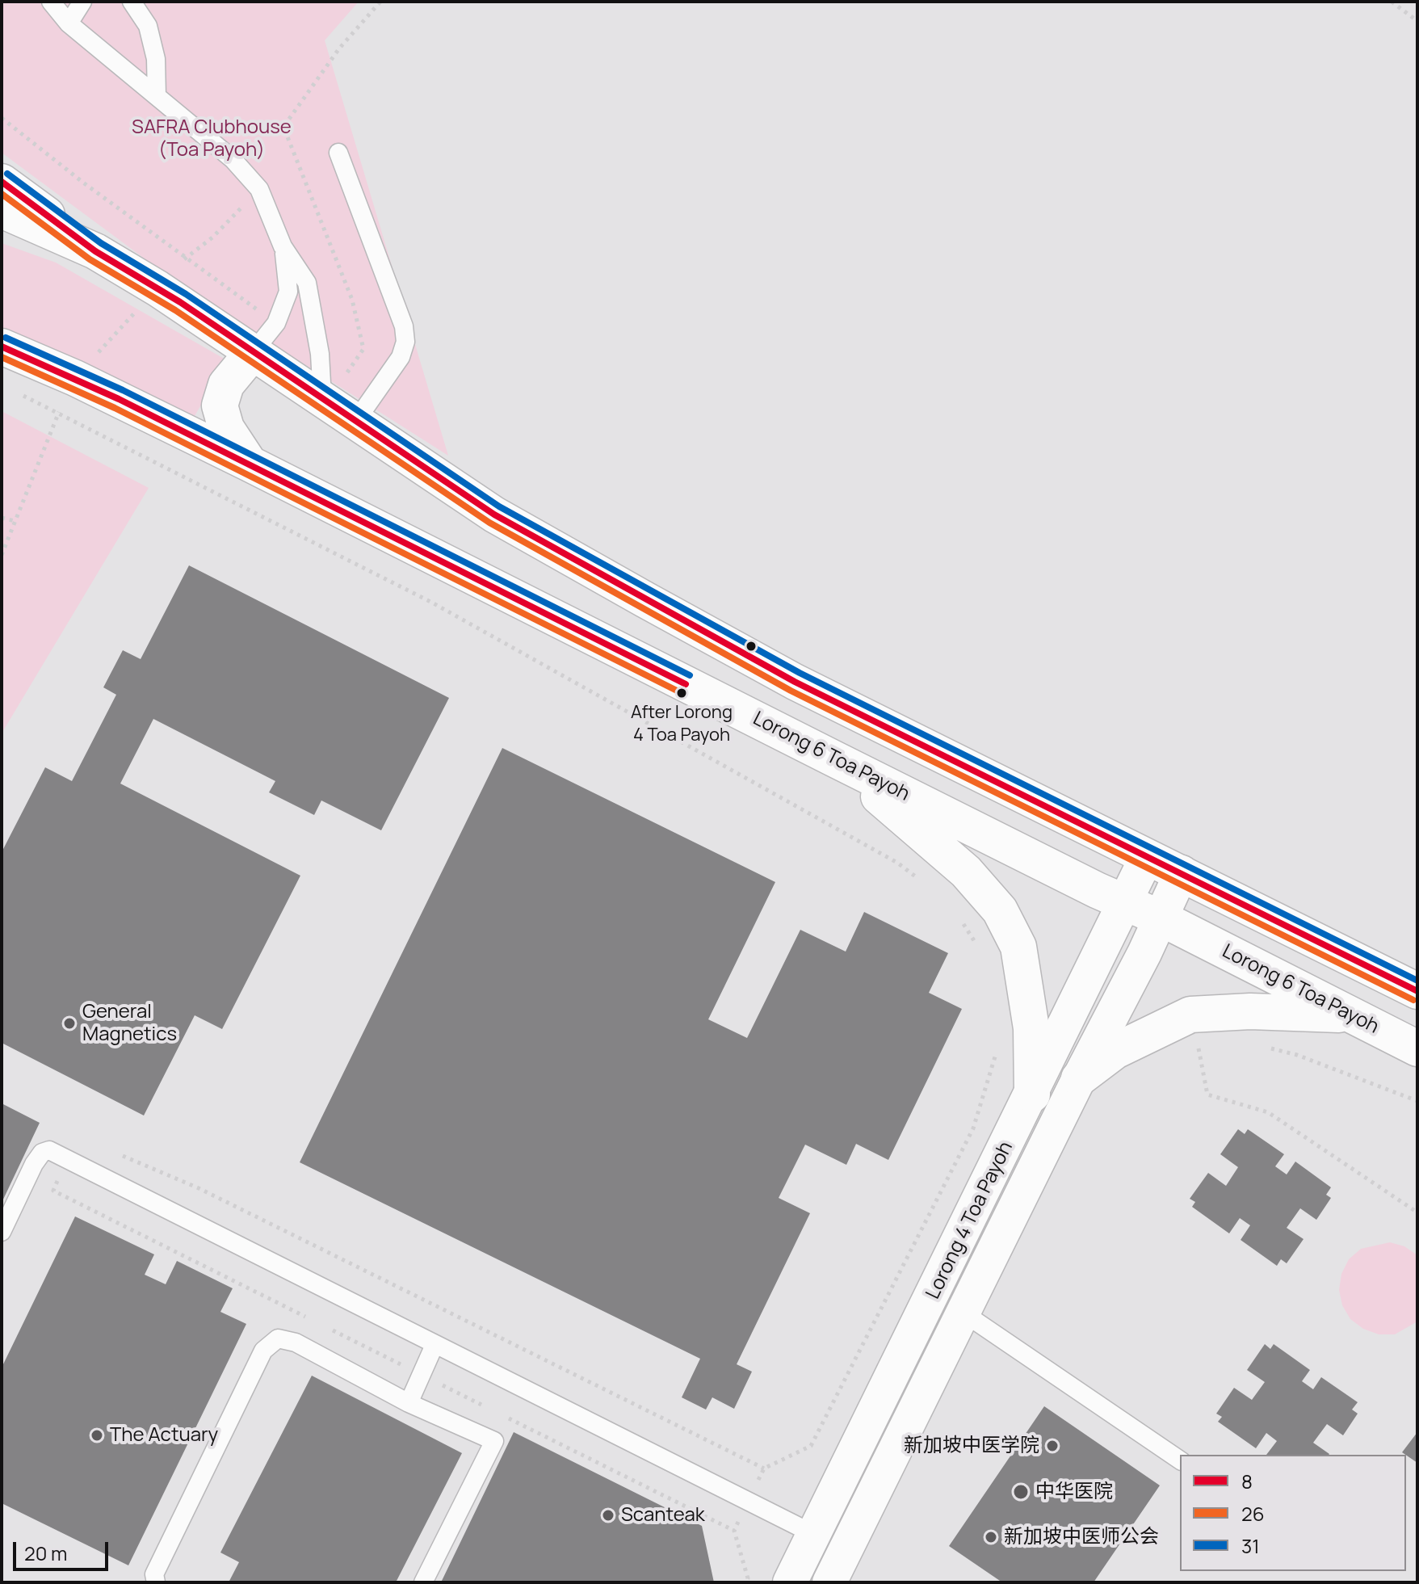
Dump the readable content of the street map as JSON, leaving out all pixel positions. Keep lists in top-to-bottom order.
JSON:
{
  "streets": {
    "main road": ["Lorong 6 Toa Payoh"],
    "street": ["Lorong 4 Toa Payoh"]
  },
  "crossings": [
    ["Lorong 6 Toa Payoh", "Lorong 4 Toa Payoh"]
  ],
  "parks": ["SAFRA Clubhouse (Toa Payoh)"],
  "places": [
    "After Lorong 4 Toa Payoh",
    "General Magnetics",
    "The Actuary",
    "新加坡中医学院",
    "中华医院",
    "Scanteak",
    "新加坡中医师公会"
  ],
  "lines": ["transit line 31", "transit line 8", "transit line 26"],
  "legend": ["8", "26", "31"],
  "scale_bar": "20 m"
}
